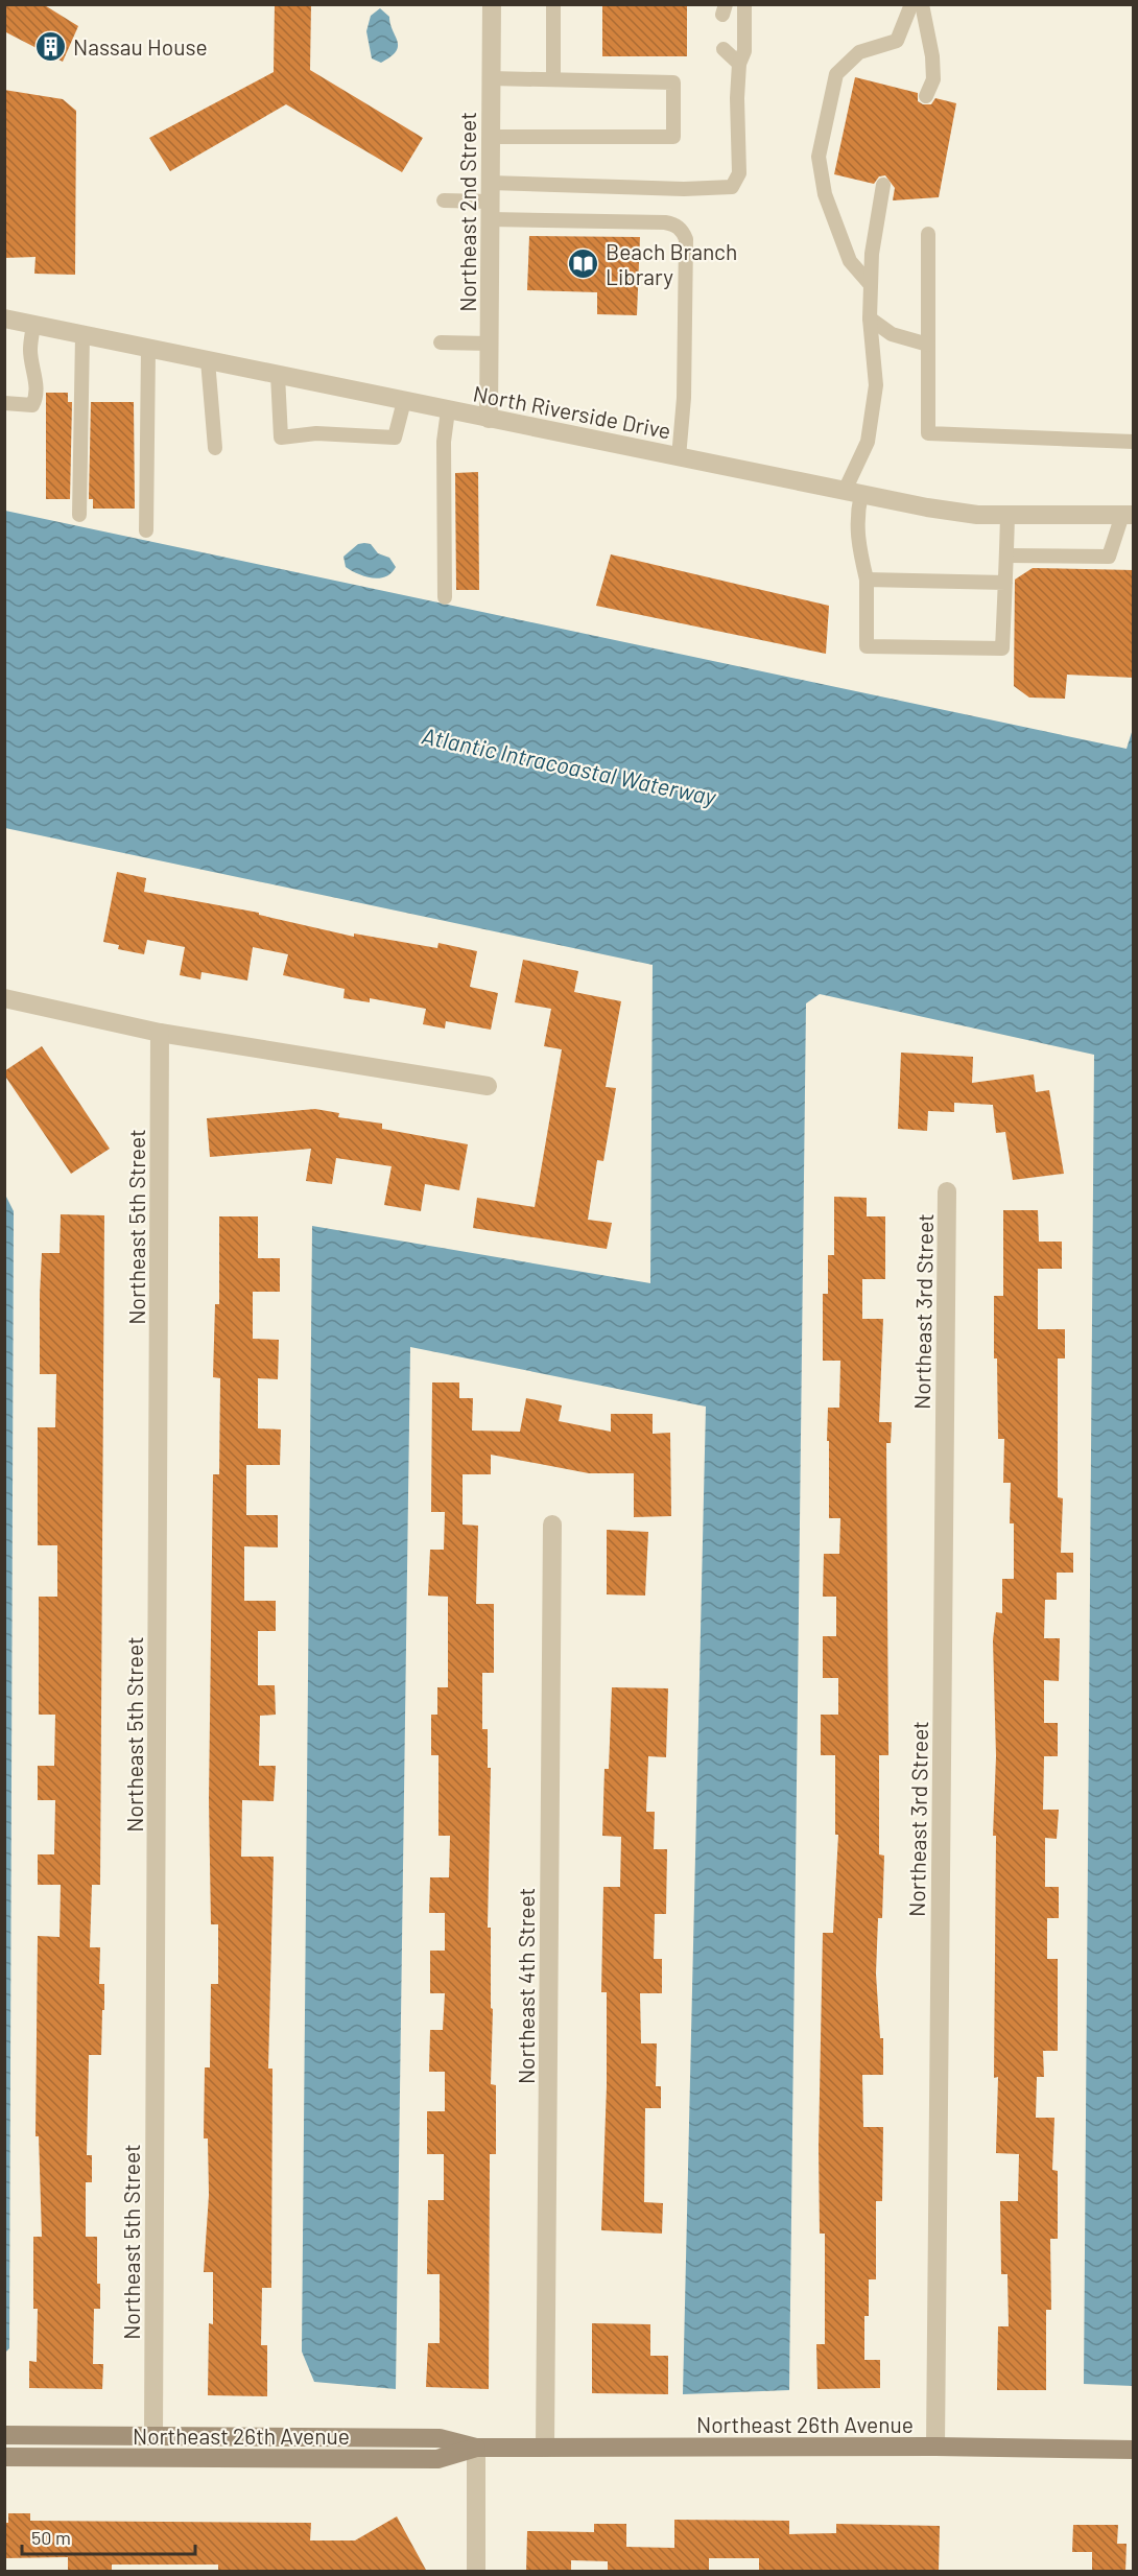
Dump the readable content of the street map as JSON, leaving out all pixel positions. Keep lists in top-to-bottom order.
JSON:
{
  "streets": {
    "street": [
      "Northeast 2nd Street",
      "North Riverside Drive",
      "Northeast 5th Street",
      "Northeast 3rd Street",
      "Northeast 4th Street",
      "Northeast 26th Avenue"
    ]
  },
  "crossings": [
    ["Northeast 2nd Street", "North Riverside Drive"],
    ["Northeast 5th Street", "Northeast 26th Avenue"],
    ["Northeast 3rd Street", "Northeast 26th Avenue"],
    ["Northeast 4th Street", "Northeast 26th Avenue"]
  ],
  "water": ["Atlantic Intracoastal Waterway"],
  "places": {
    "building": ["Nassau House"],
    "library": ["Beach Branch Library"]
  },
  "scale_bar": "50 m"
}
